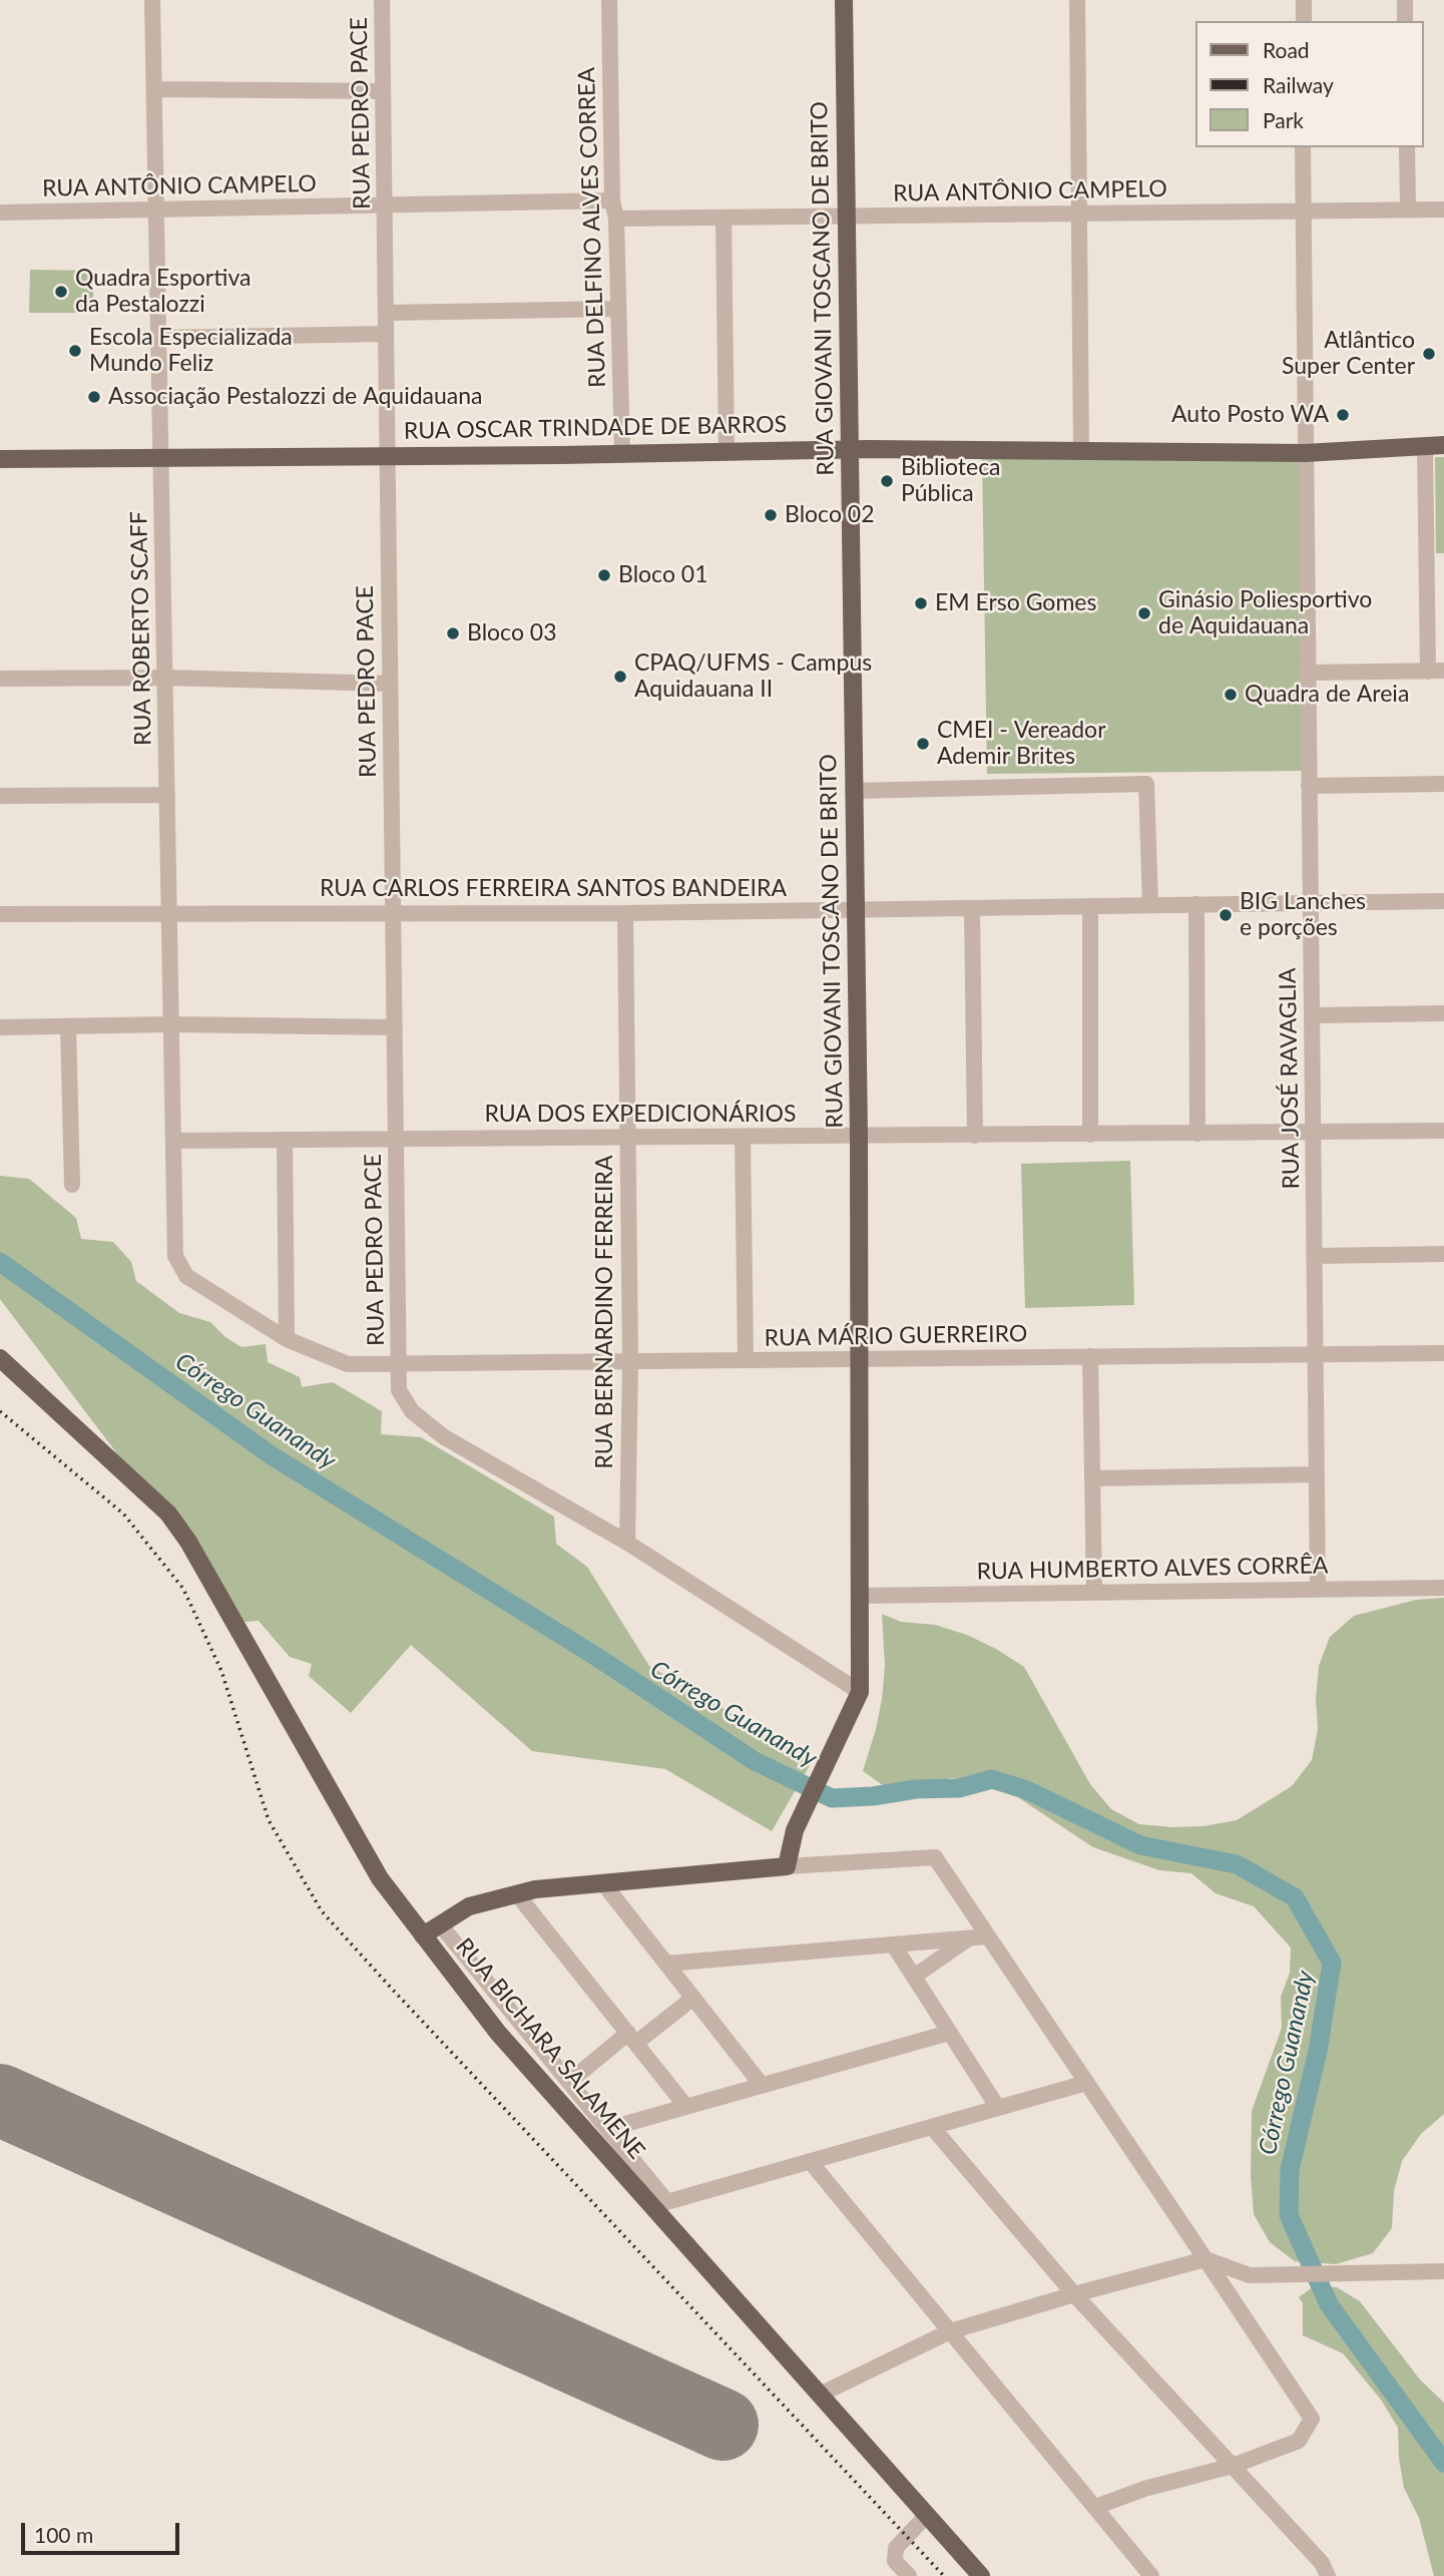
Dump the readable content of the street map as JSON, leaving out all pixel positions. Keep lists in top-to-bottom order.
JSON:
{
  "streets": {
    "main road": ["RUA GIOVANI TOSCANO DE BRITO", "RUA OSCAR TRINDADE DE BARROS", "RUA BICHARA SALAMENE"],
    "street": [
      "RUA PEDRO PACE",
      "RUA ANTÔNIO CAMPELO",
      "RUA DELFINO ALVES CORREA",
      "RUA ROBERTO SCAFF",
      "RUA CARLOS FERREIRA SANTOS BANDEIRA",
      "RUA JOSÉ RAVAGLIA",
      "RUA DOS EXPEDICIONÁRIOS",
      "RUA BERNARDINO FERREIRA",
      "RUA MÁRIO GUERREIRO",
      "RUA HUMBERTO ALVES CORRÊA"
    ]
  },
  "crossings": [
    ["RUA PEDRO PACE", "RUA ANTÔNIO CAMPELO"],
    ["RUA PEDRO PACE", "RUA GIOVANI TOSCANO DE BRITO"],
    ["RUA PEDRO PACE", "RUA OSCAR TRINDADE DE BARROS"],
    ["RUA PEDRO PACE", "RUA CARLOS FERREIRA SANTOS BANDEIRA"],
    ["RUA PEDRO PACE", "RUA DOS EXPEDICIONÁRIOS"],
    ["RUA PEDRO PACE", "RUA BERNARDINO FERREIRA"],
    ["RUA PEDRO PACE", "RUA MÁRIO GUERREIRO"],
    ["RUA ANTÔNIO CAMPELO", "RUA DELFINO ALVES CORREA"],
    ["RUA ANTÔNIO CAMPELO", "RUA GIOVANI TOSCANO DE BRITO"],
    ["RUA ANTÔNIO CAMPELO", "RUA ROBERTO SCAFF"],
    ["RUA ANTÔNIO CAMPELO", "RUA JOSÉ RAVAGLIA"],
    ["RUA DELFINO ALVES CORREA", "RUA OSCAR TRINDADE DE BARROS"],
    ["RUA GIOVANI TOSCANO DE BRITO", "RUA OSCAR TRINDADE DE BARROS"],
    ["RUA GIOVANI TOSCANO DE BRITO", "RUA CARLOS FERREIRA SANTOS BANDEIRA"],
    ["RUA GIOVANI TOSCANO DE BRITO", "RUA DOS EXPEDICIONÁRIOS"],
    ["RUA GIOVANI TOSCANO DE BRITO", "RUA MÁRIO GUERREIRO"],
    ["RUA GIOVANI TOSCANO DE BRITO", "RUA HUMBERTO ALVES CORRÊA"],
    ["RUA OSCAR TRINDADE DE BARROS", "RUA ROBERTO SCAFF"],
    ["RUA OSCAR TRINDADE DE BARROS", "RUA JOSÉ RAVAGLIA"],
    ["RUA ROBERTO SCAFF", "RUA CARLOS FERREIRA SANTOS BANDEIRA"],
    ["RUA ROBERTO SCAFF", "RUA DOS EXPEDICIONÁRIOS"],
    ["RUA ROBERTO SCAFF", "RUA MÁRIO GUERREIRO"],
    ["RUA CARLOS FERREIRA SANTOS BANDEIRA", "RUA JOSÉ RAVAGLIA"],
    ["RUA CARLOS FERREIRA SANTOS BANDEIRA", "RUA BERNARDINO FERREIRA"],
    ["RUA JOSÉ RAVAGLIA", "RUA DOS EXPEDICIONÁRIOS"],
    ["RUA JOSÉ RAVAGLIA", "RUA MÁRIO GUERREIRO"],
    ["RUA JOSÉ RAVAGLIA", "RUA HUMBERTO ALVES CORRÊA"],
    ["RUA DOS EXPEDICIONÁRIOS", "RUA BERNARDINO FERREIRA"],
    ["RUA BERNARDINO FERREIRA", "RUA MÁRIO GUERREIRO"]
  ],
  "water": ["Córrego Guanandy"],
  "places": [
    "Quadra Esportiva da Pestalozzi",
    "Escola Especializada Mundo Feliz",
    "Atlântico Super Center",
    "Associação Pestalozzi de Aquidauana",
    "Auto Posto WA",
    "Biblioteca Pública",
    "Bloco 02",
    "Bloco 01",
    "EM Erso Gomes",
    "Ginásio Poliesportivo de Aquidauana",
    "Bloco 03",
    "CPAQ/UFMS - Campus Aquidauana II",
    "Quadra de Areia",
    "CMEI - Vereador Ademir Brites",
    "BIG Lanches e porções"
  ],
  "legend": ["Road", "Railway", "Park"],
  "scale_bar": "100 m"
}
